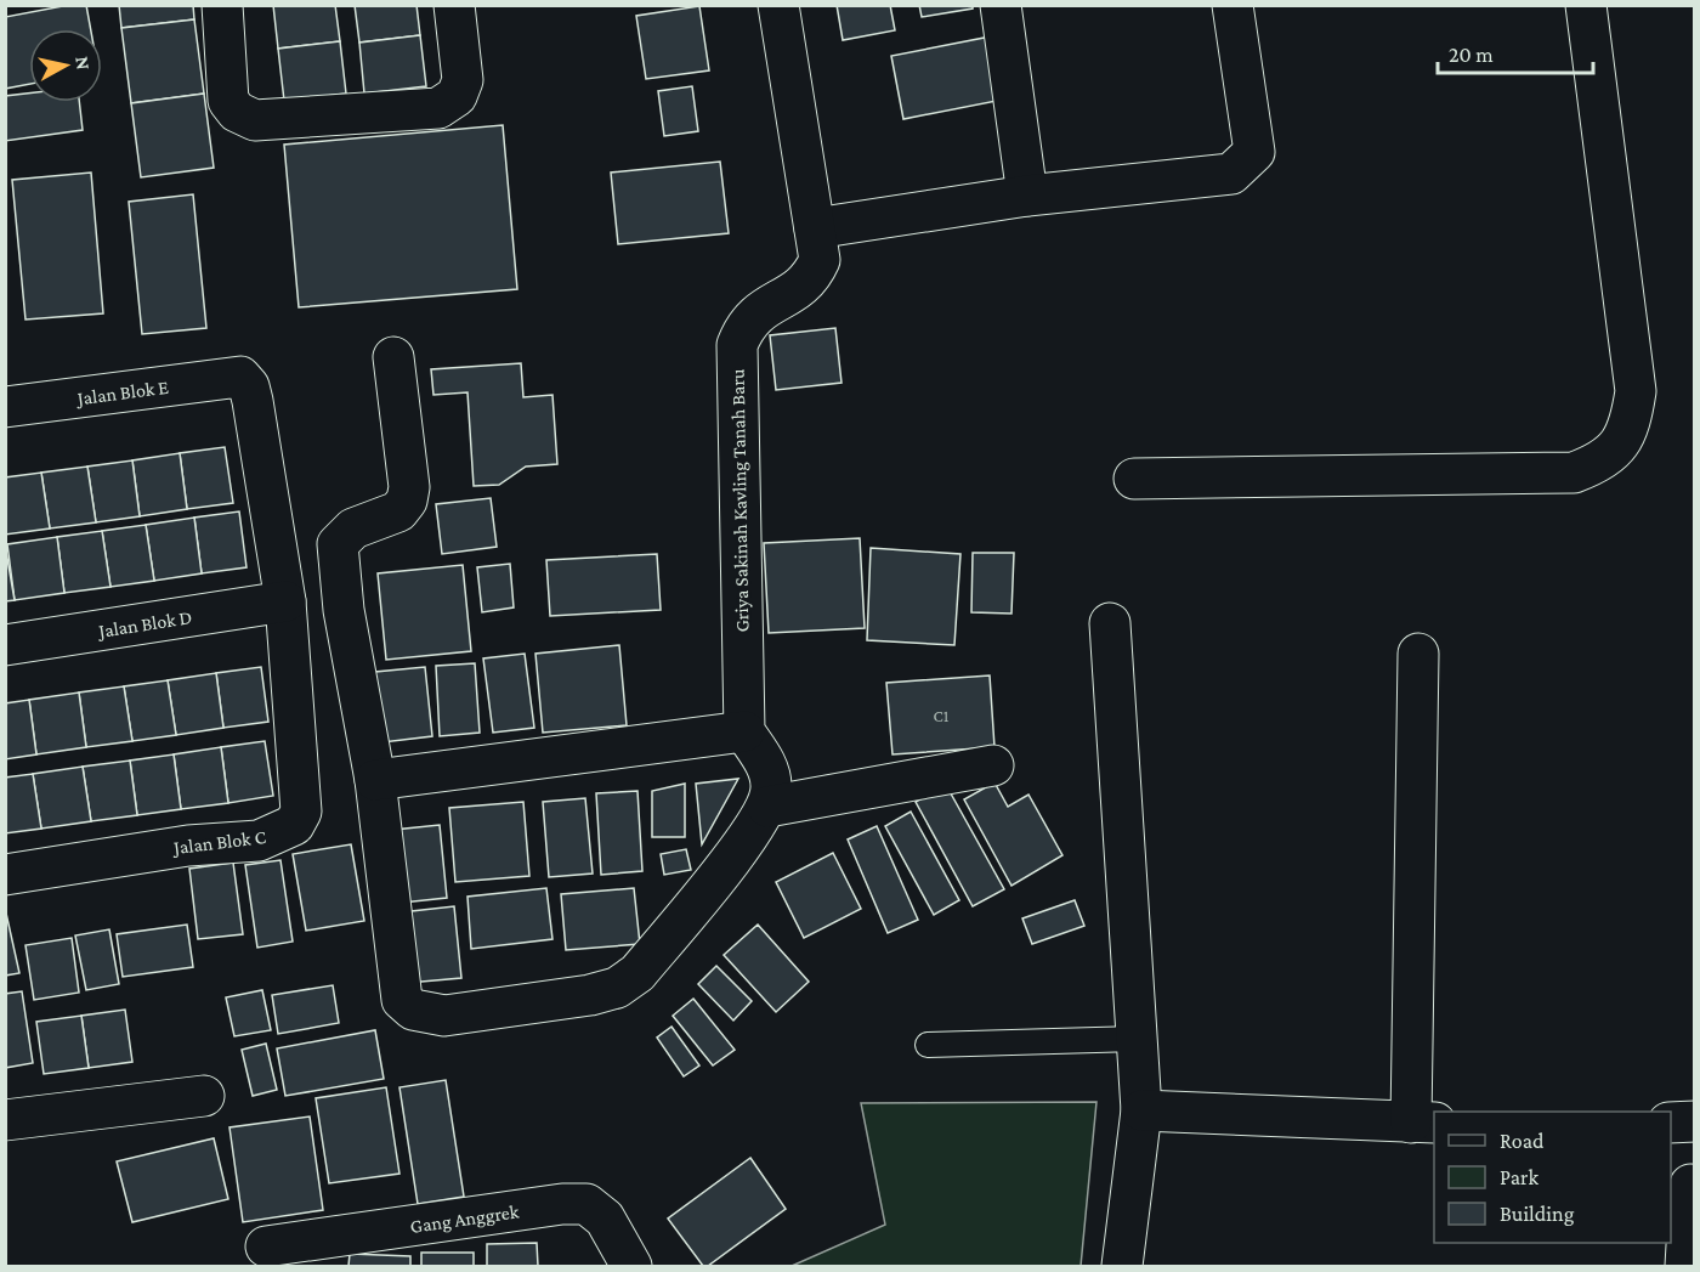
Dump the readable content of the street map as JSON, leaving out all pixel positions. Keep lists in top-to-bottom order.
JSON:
{
  "streets": {
    "street": [
      "Jalan Blok E",
      "Griya Sakinah Kavling Tanah Baru",
      "Jalan Blok D",
      "Jalan Blok C",
      "Gang Anggrek"
    ]
  },
  "crossings": [
    ["Jalan Blok E", "Jalan Blok C"],
    ["Jalan Blok D", "Jalan Blok C"]
  ],
  "house_numbers": ["C1"],
  "legend": ["Road", "Park", "Building"],
  "scale_bar": "20 m",
  "north": "right"
}
